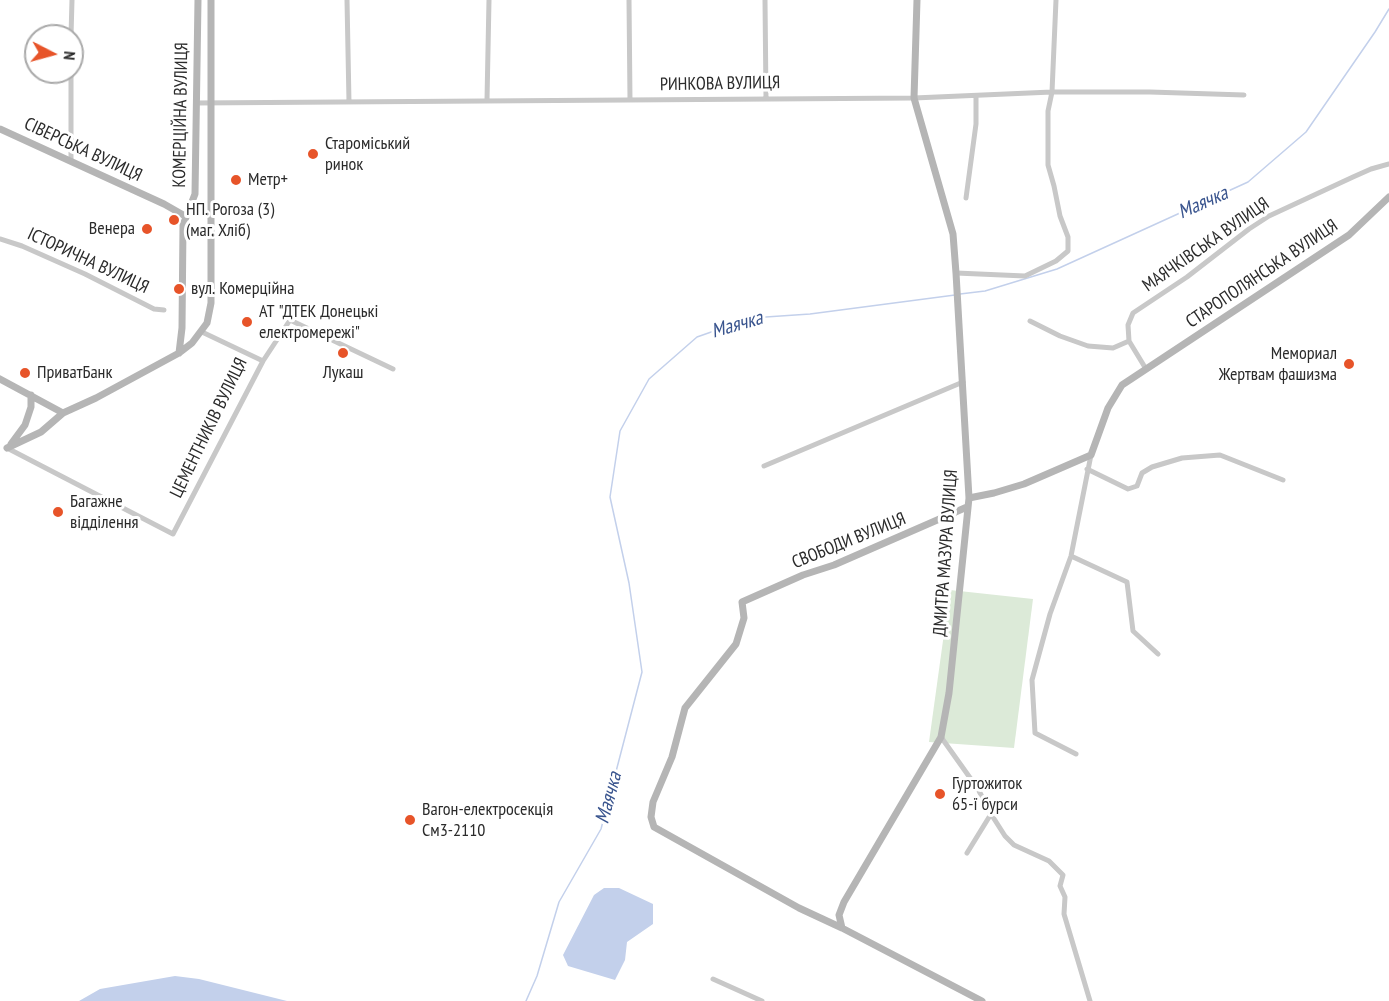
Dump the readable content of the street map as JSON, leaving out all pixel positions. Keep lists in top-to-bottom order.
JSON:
{
  "streets": {
    "street": [
      "РИНКОВА ВУЛИЦЯ",
      "КОМЕРЦІЙНА ВУЛИЦЯ",
      "СІВЕРСЬКА ВУЛИЦЯ",
      "МАЯЧКІВСЬКА ВУЛИЦЯ",
      "ІСТОРИЧНА ВУЛИЦЯ",
      "СТАРОПОЛЯНСЬКА ВУЛИЦЯ",
      "ЦЕМЕНТНИКІВ ВУЛИЦЯ",
      "СВОБОДИ ВУЛИЦЯ",
      "ДМИТРА МАЗУРА ВУЛИЦЯ"
    ]
  },
  "crossings": [
    ["РИНКОВА ВУЛИЦЯ", "КОМЕРЦІЙНА ВУЛИЦЯ"],
    ["РИНКОВА ВУЛИЦЯ", "ДМИТРА МАЗУРА ВУЛИЦЯ"],
    ["КОМЕРЦІЙНА ВУЛИЦЯ", "СІВЕРСЬКА ВУЛИЦЯ"],
    ["КОМЕРЦІЙНА ВУЛИЦЯ", "ЦЕМЕНТНИКІВ ВУЛИЦЯ"],
    ["СВОБОДИ ВУЛИЦЯ", "ДМИТРА МАЗУРА ВУЛИЦЯ"]
  ],
  "water": ["Маячка"],
  "places": [
    "Староміський ринок",
    "Метр+",
    "НП. Рогоза (3) (маг. Хліб)",
    "Венера",
    "вул. Комерційна",
    "АТ \"ДТЕК Донецькі електромережі\"",
    "Лукаш",
    "Мемориал Жертвам фашизма",
    "ПриватБанк",
    "Багажне відділення",
    "Гуртожиток 65-ї бурси",
    "Вагон-електросекція См3-2110"
  ],
  "north": "right"
}
